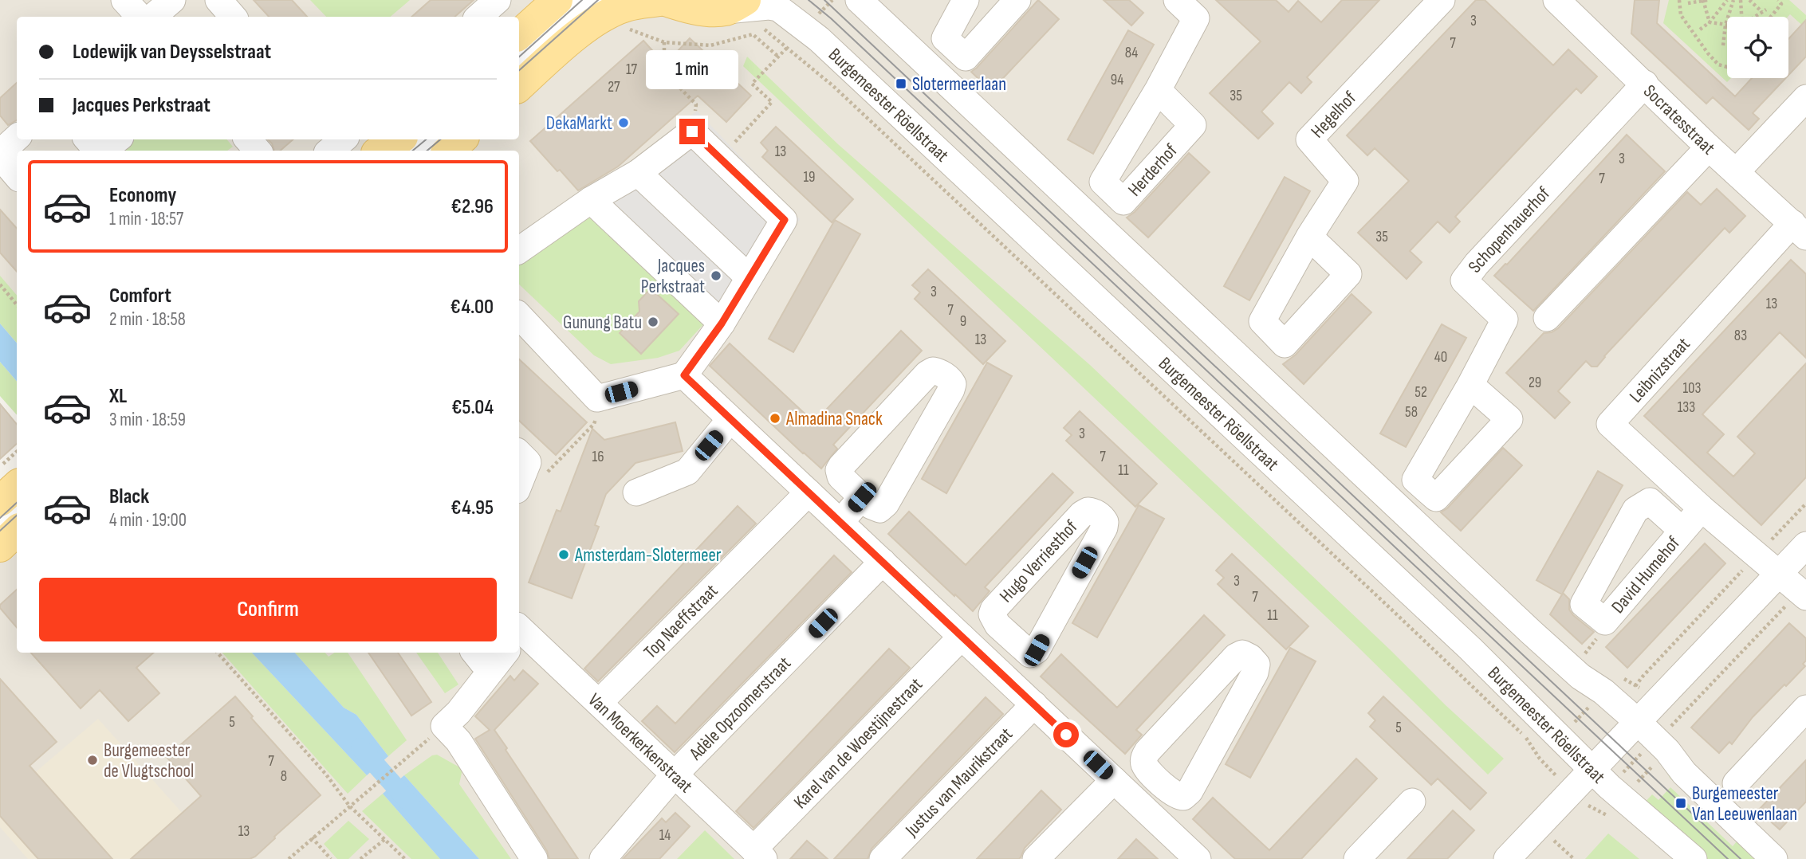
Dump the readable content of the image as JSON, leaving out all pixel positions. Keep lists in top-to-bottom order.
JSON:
{
  "streets": {
    "street": [
      "Burgemeester Röellstraat",
      "Hegelhof",
      "Socratesstraat",
      "Schopenhauerhof",
      "Leibnizstraat",
      "Hugo Verriesthof",
      "David Humehof",
      "Top Naeffstraat",
      "Adèle Opzoomerstraat",
      "Van Moerkerkenstraat",
      "Karel van de Woestijnestraat",
      "Justus van Maurikstraat"
    ]
  },
  "crossings": [
    ["Socratesstraat", "Schopenhauerhof"],
    ["Socratesstraat", "Leibnizstraat"],
    ["Leibnizstraat", "David Humehof"],
    ["Top Naeffstraat", "Van Moerkerkenstraat"],
    ["Adèle Opzoomerstraat", "Van Moerkerkenstraat"],
    ["Van Moerkerkenstraat", "Karel van de Woestijnestraat"]
  ],
  "places": {
    "transit": ["Slotermeerlaan", "Burgemeester Van Leeuwenlaan"],
    "other": [
      "DekaMarkt",
      "Jacques Perkstraat",
      "Gunung Batu",
      "Almadina Snack",
      "Amsterdam-Slotermeer",
      "Burgemeester de Vlugtschool"
    ]
  },
  "house_numbers": [
    "3",
    "7",
    "84",
    "17",
    "94",
    "27",
    "35",
    "13",
    "3",
    "19",
    "7",
    "35",
    "3",
    "13",
    "7",
    "9",
    "83",
    "13",
    "40",
    "29",
    "103",
    "52",
    "133",
    "58",
    "3",
    "16",
    "7",
    "11",
    "3",
    "7",
    "11",
    "5",
    "5",
    "7",
    "8",
    "13",
    "14"
  ],
  "page": {
    "banner": ["Lodewijk van Deysselstraat", "Jacques Perkstraat"],
    "bubble": "1 min",
    "list": [
      {
        "name": "Economy",
        "note": "1 min · 18:57",
        "value": "€2.96"
      },
      {
        "name": "Comfort",
        "note": "2 min · 18:58",
        "value": "€4.00"
      },
      {
        "name": "XL",
        "note": "3 min · 18:59",
        "value": "€5.04"
      },
      {
        "name": "Black",
        "note": "4 min · 19:00",
        "value": "€4.95"
      }
    ],
    "buttons": "Confirm"
  }
}
